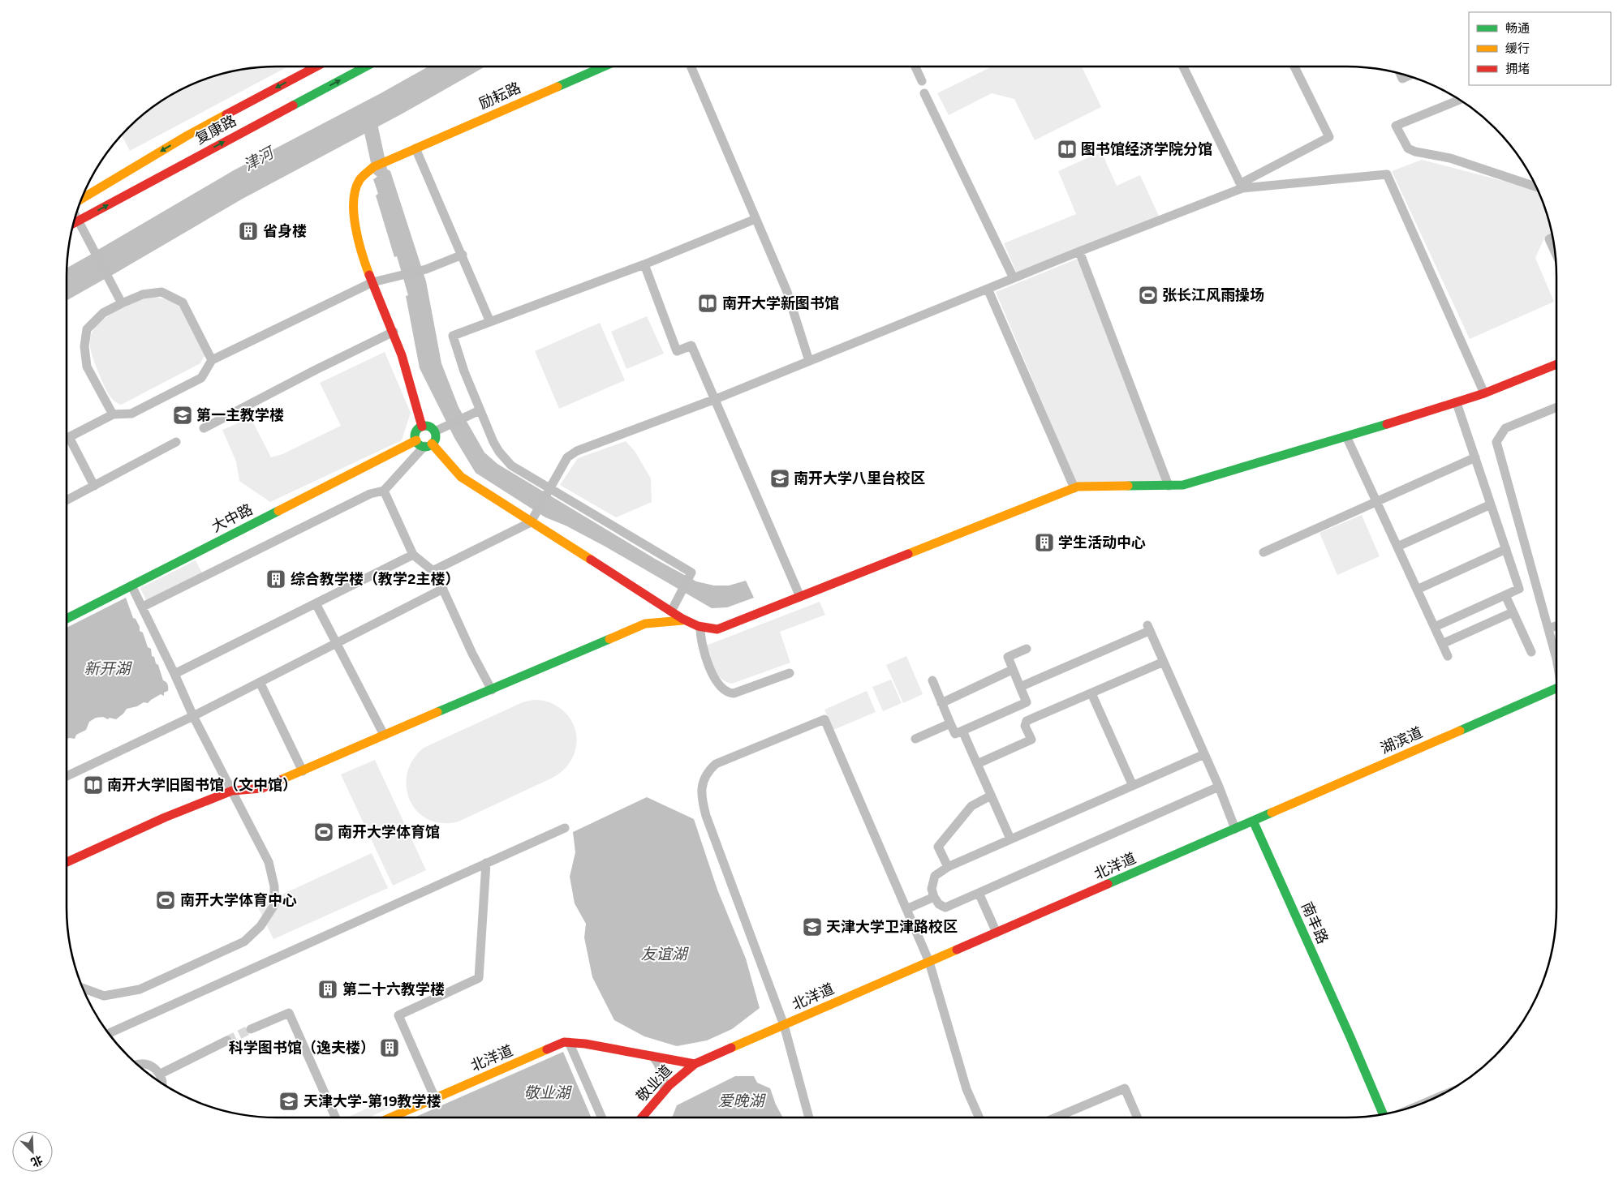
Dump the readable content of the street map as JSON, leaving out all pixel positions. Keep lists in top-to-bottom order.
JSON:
{
  "streets": {
    "main road": [
      "励耘路",
      "复康路",
      "大中路",
      "湖滨道",
      "北洋道",
      "南丰路",
      "敬业道"
    ]
  },
  "crossings": [
    ["励耘路", "大中路"],
    ["湖滨道", "北洋道"],
    ["湖滨道", "南丰路"],
    ["北洋道", "南丰路"],
    ["北洋道", "敬业道"]
  ],
  "water": [
    "津河",
    "新开湖",
    "友谊湖",
    "敬业湖",
    "爱晚湖"
  ],
  "places": {
    "library": ["图书馆经济学院分馆", "南开大学新图书馆", "南开大学旧图书馆（文中馆）"],
    "building": [
      "省身楼",
      "学生活动中心",
      "综合教学楼（教学2主楼）",
      "第二十六教学楼",
      "科学图书馆（逸夫楼）"
    ],
    "sports": ["张长江风雨操场", "南开大学体育馆", "南开大学体育中心"],
    "school or university": [
      "第一主教学楼",
      "南开大学八里台校区",
      "天津大学卫津路校区",
      "天津大学-第19教学楼"
    ]
  },
  "legend": ["畅通", "缓行", "拥堵"],
  "north": "bottom right"
}
